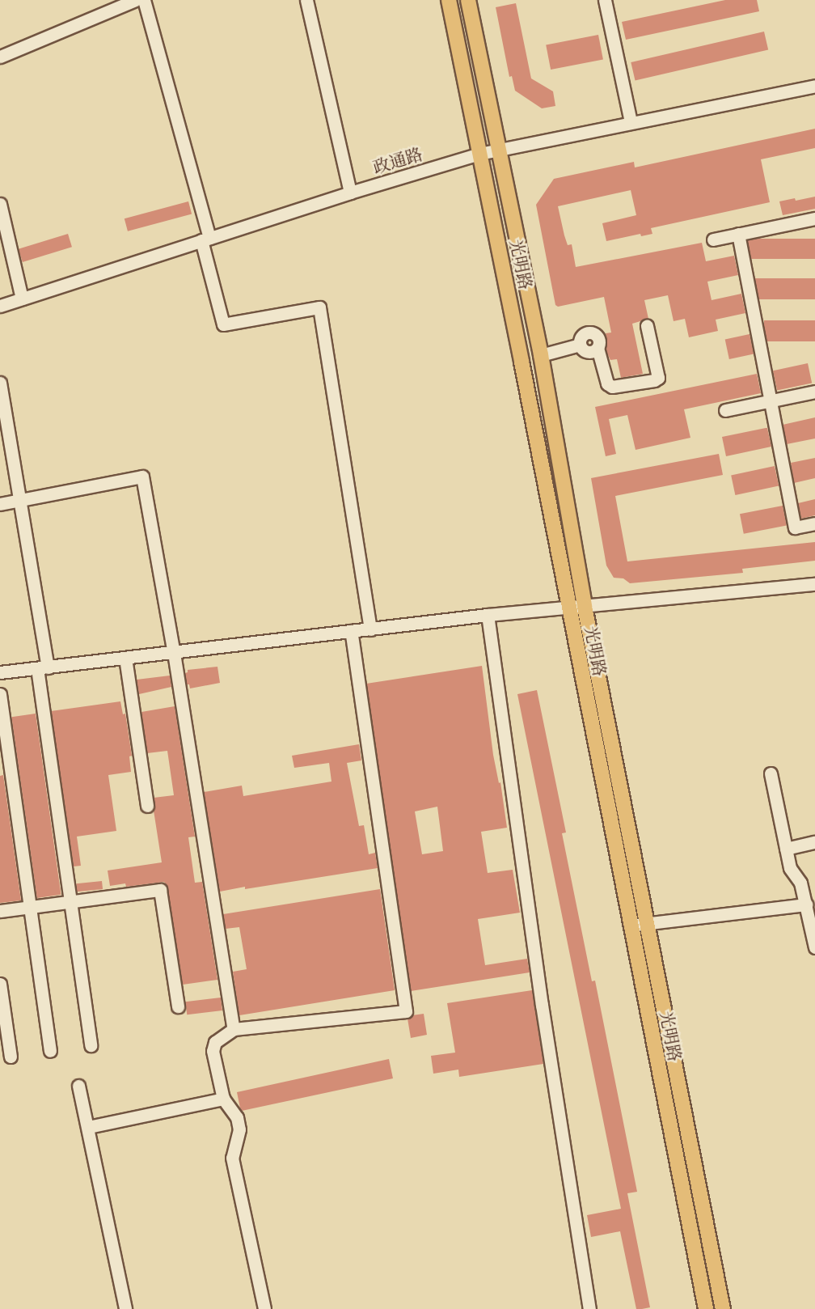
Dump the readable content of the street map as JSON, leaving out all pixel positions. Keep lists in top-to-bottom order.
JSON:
{
  "streets": {
    "main road": ["光明路"],
    "street": ["政通路"]
  },
  "crossings": [
    ["政通路", "光明路"]
  ]
}
